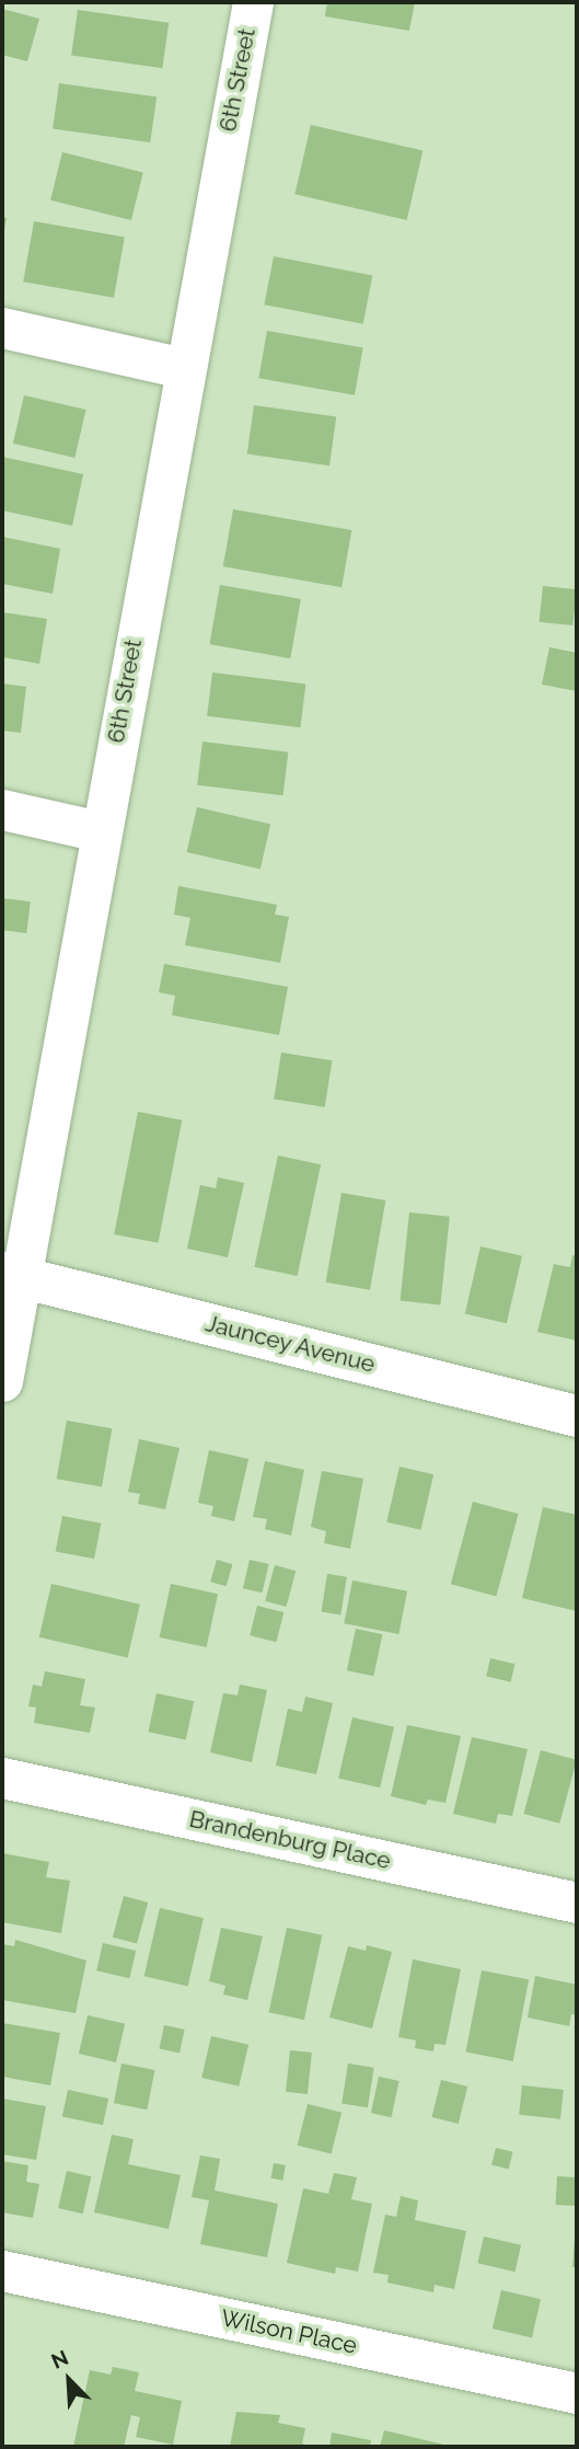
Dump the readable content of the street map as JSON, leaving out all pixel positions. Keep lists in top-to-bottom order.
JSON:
{
  "streets": {
    "street": [
      "6th Street",
      "Jauncey Avenue",
      "Brandenburg Place",
      "Wilson Place"
    ]
  },
  "crossings": [
    ["6th Street", "Jauncey Avenue"]
  ],
  "north": "top left"
}
